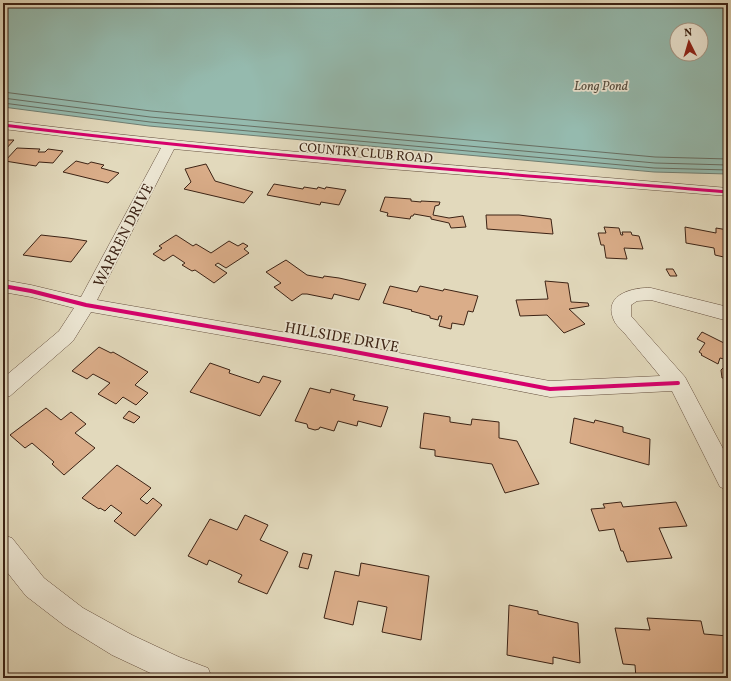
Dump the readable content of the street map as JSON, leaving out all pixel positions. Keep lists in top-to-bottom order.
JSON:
{
  "streets": {
    "street": ["COUNTRY CLUB ROAD", "WARREN DRIVE", "HILLSIDE DRIVE"]
  },
  "crossings": [
    ["COUNTRY CLUB ROAD", "WARREN DRIVE"],
    ["WARREN DRIVE", "HILLSIDE DRIVE"]
  ],
  "water": ["Long Pond"],
  "north": "top"
}
